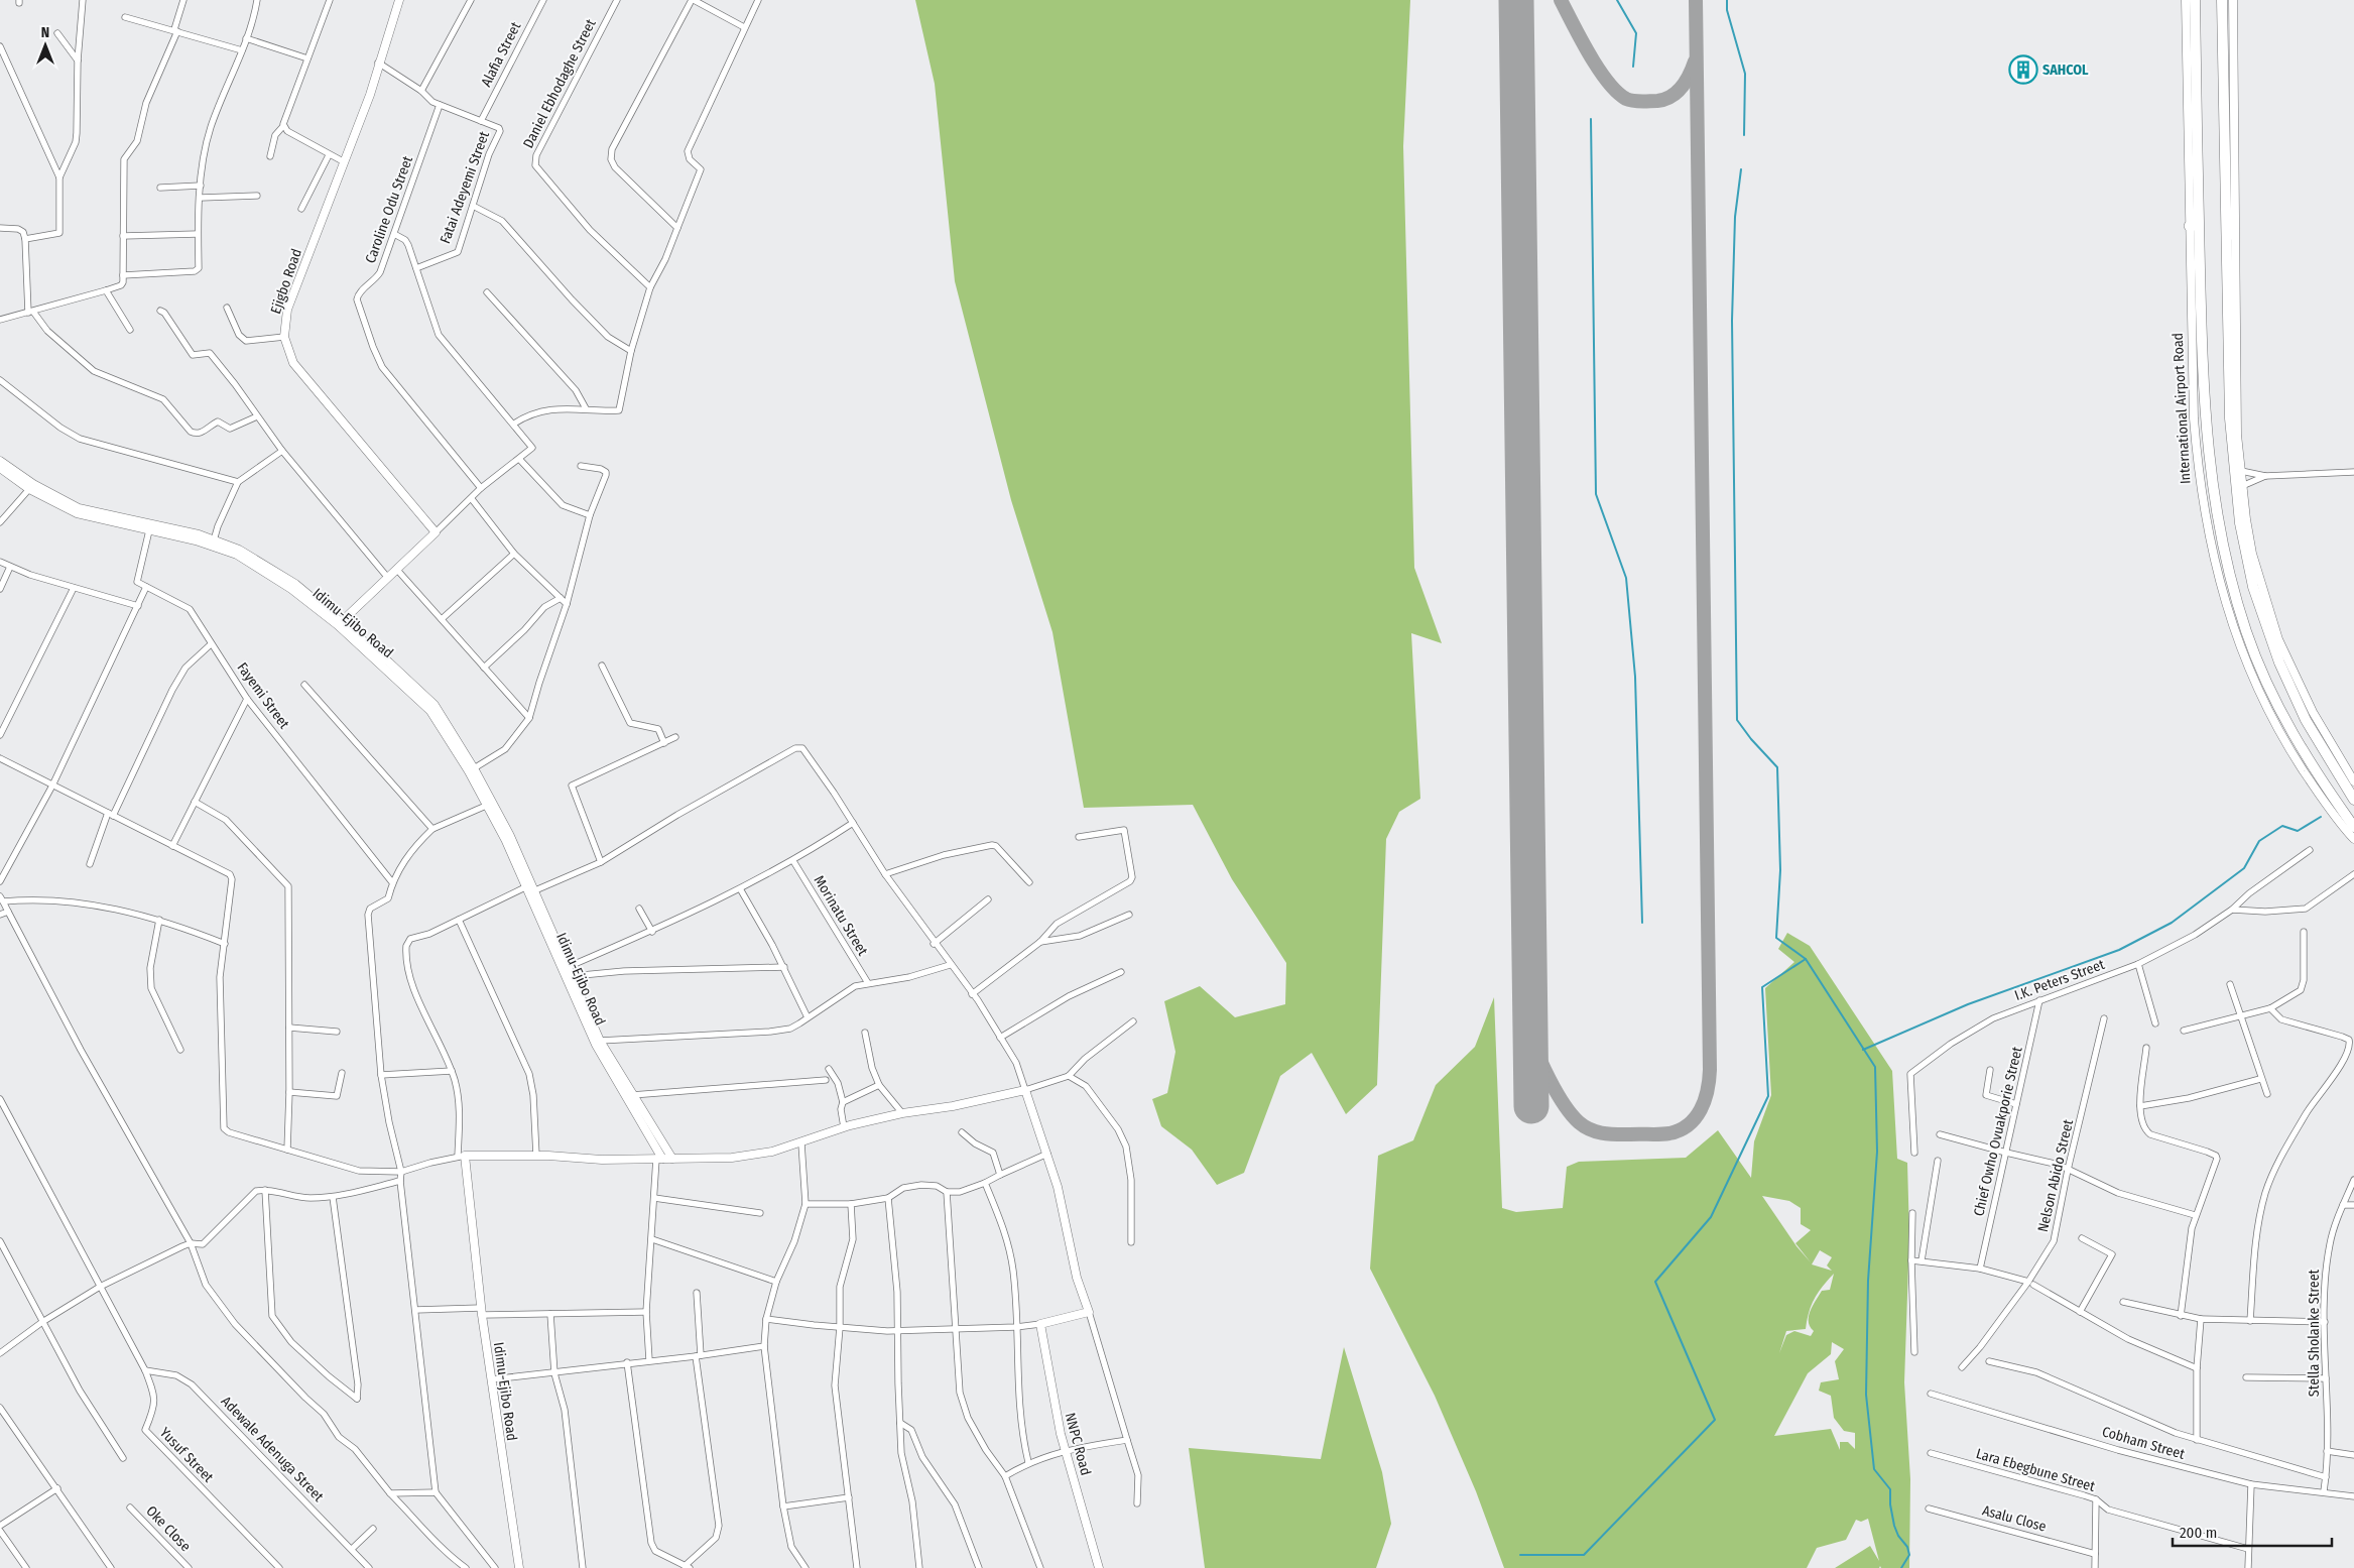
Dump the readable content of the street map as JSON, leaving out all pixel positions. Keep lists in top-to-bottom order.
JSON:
{
  "streets": {
    "highway": ["International Airport Road"],
    "main road": ["Ejigbo Road", "Idimu-Ejibo Road", "NNPC Road"],
    "street": [
      "Alafia Street",
      "Daniel Ebhodaghe Street",
      "Fatai Adeyemi Street",
      "Caroline Odu Street",
      "Fayemi Street",
      "Morinatu Street",
      "I.K. Peters Street",
      "Chief Owho Ovuakporie Street",
      "Nelson Abido Street",
      "Stella Sholanke Street",
      "Cobham Street",
      "Adewale Adenuga Street",
      "Yusuf Street",
      "Lara Ebegbune Street",
      "Asalu Close",
      "Oke Close"
    ]
  },
  "crossings": [
    ["Alafia Street", "Fatai Adeyemi Street"],
    ["Fatai Adeyemi Street", "Caroline Odu Street"],
    ["Fatai Adeyemi Street", "Ejigbo Road"],
    ["I.K. Peters Street", "Chief Owho Ovuakporie Street"],
    ["Stella Sholanke Street", "Cobham Street"],
    ["Adewale Adenuga Street", "Yusuf Street"]
  ],
  "places": {
    "building": ["SAHCOL"]
  },
  "scale_bar": "200 m",
  "north": "top"
}
